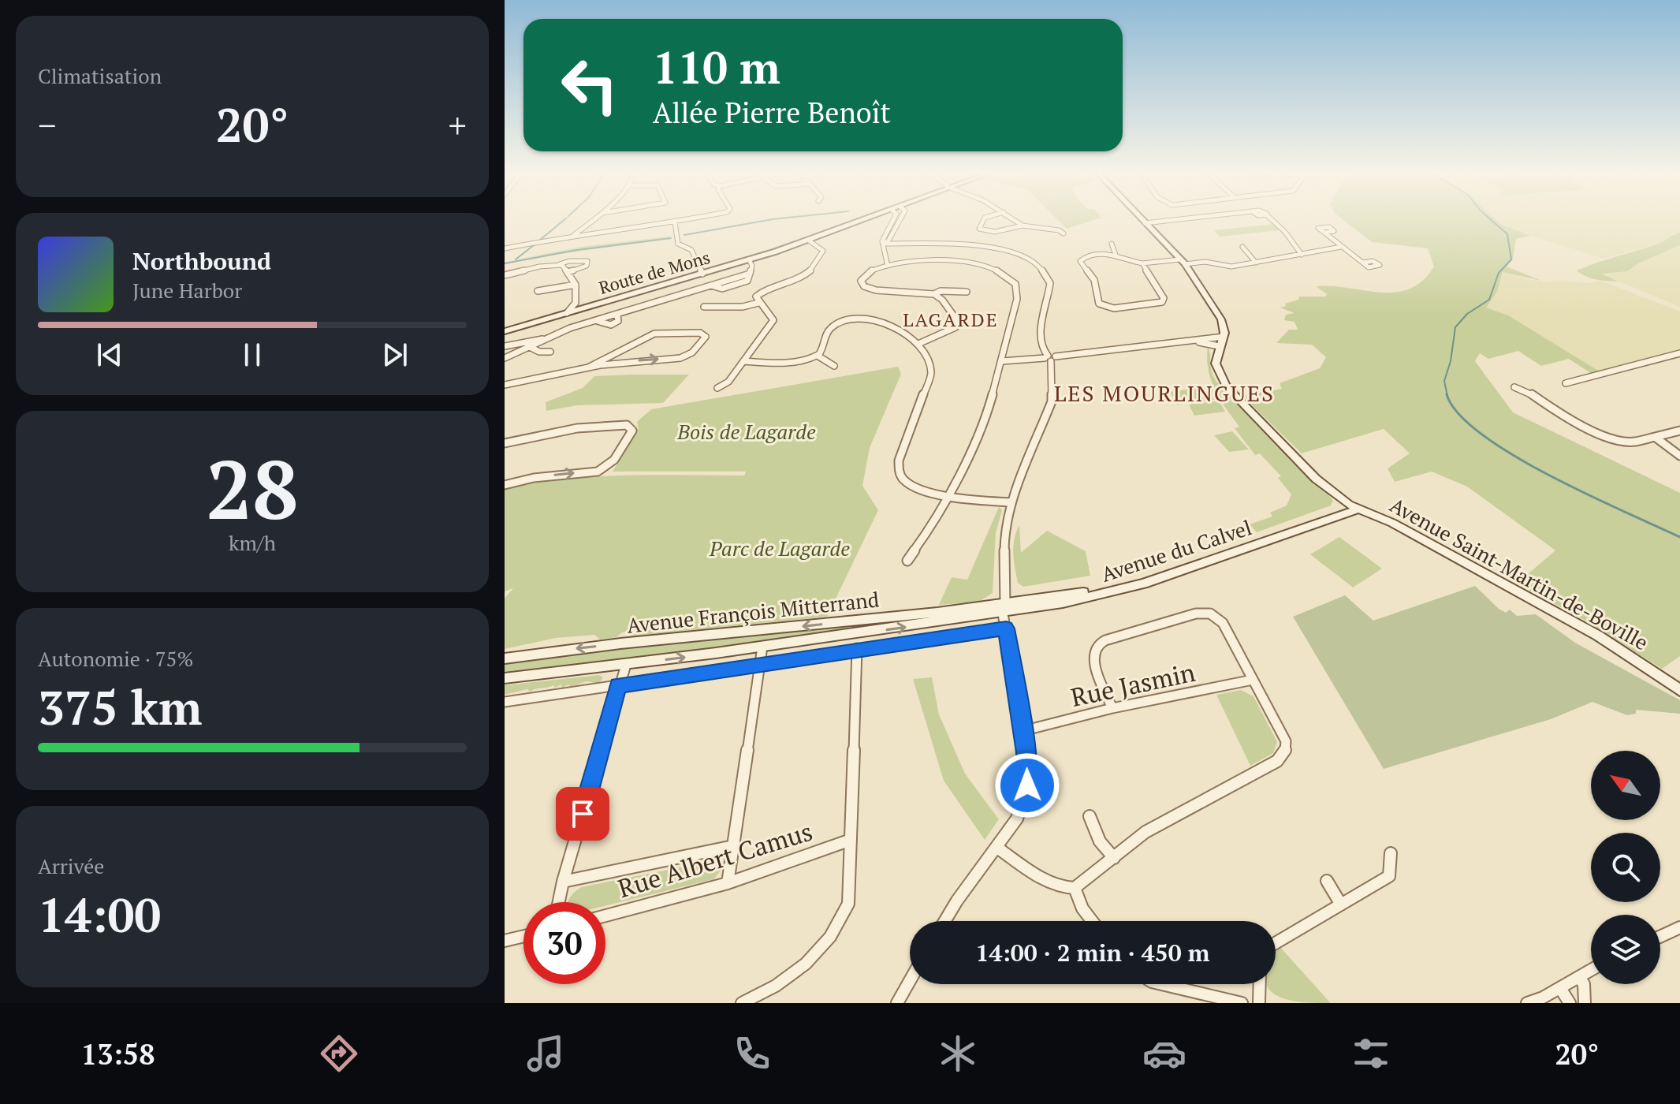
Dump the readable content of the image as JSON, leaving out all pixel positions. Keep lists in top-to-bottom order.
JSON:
{
  "streets": {
    "street": [
      "Route de Mons",
      "Avenue du Calvel",
      "Avenue Saint-Martin-de-Boville",
      "Avenue François Mitterrand",
      "Rue Jasmin",
      "Rue Albert Camus"
    ]
  },
  "crossings": [
    ["Avenue du Calvel", "Avenue Saint-Martin-de-Boville"],
    ["Avenue du Calvel", "Avenue François Mitterrand"]
  ],
  "districts": ["LAGARDE", "LES MOURLINGUES"],
  "parks": ["Bois de Lagarde", "Parc de Lagarde"],
  "north": "top left",
  "page": {
    "tile": [
      "Climatisation",
      ["28", "km/h"],
      ["Autonomie · 75%", "375 km"],
      ["Arrivée", "14:00"]
    ],
    "turn": ["110 m", "Allée Pierre Benoît"],
    "heat": ["−", "20°", "+"],
    "song": ["Northbound", "June Harbor"],
    "limit": "30",
    "trip": "14:00 · 2 min · 450 m",
    "tabs": ["13:58", "20°"]
  }
}
